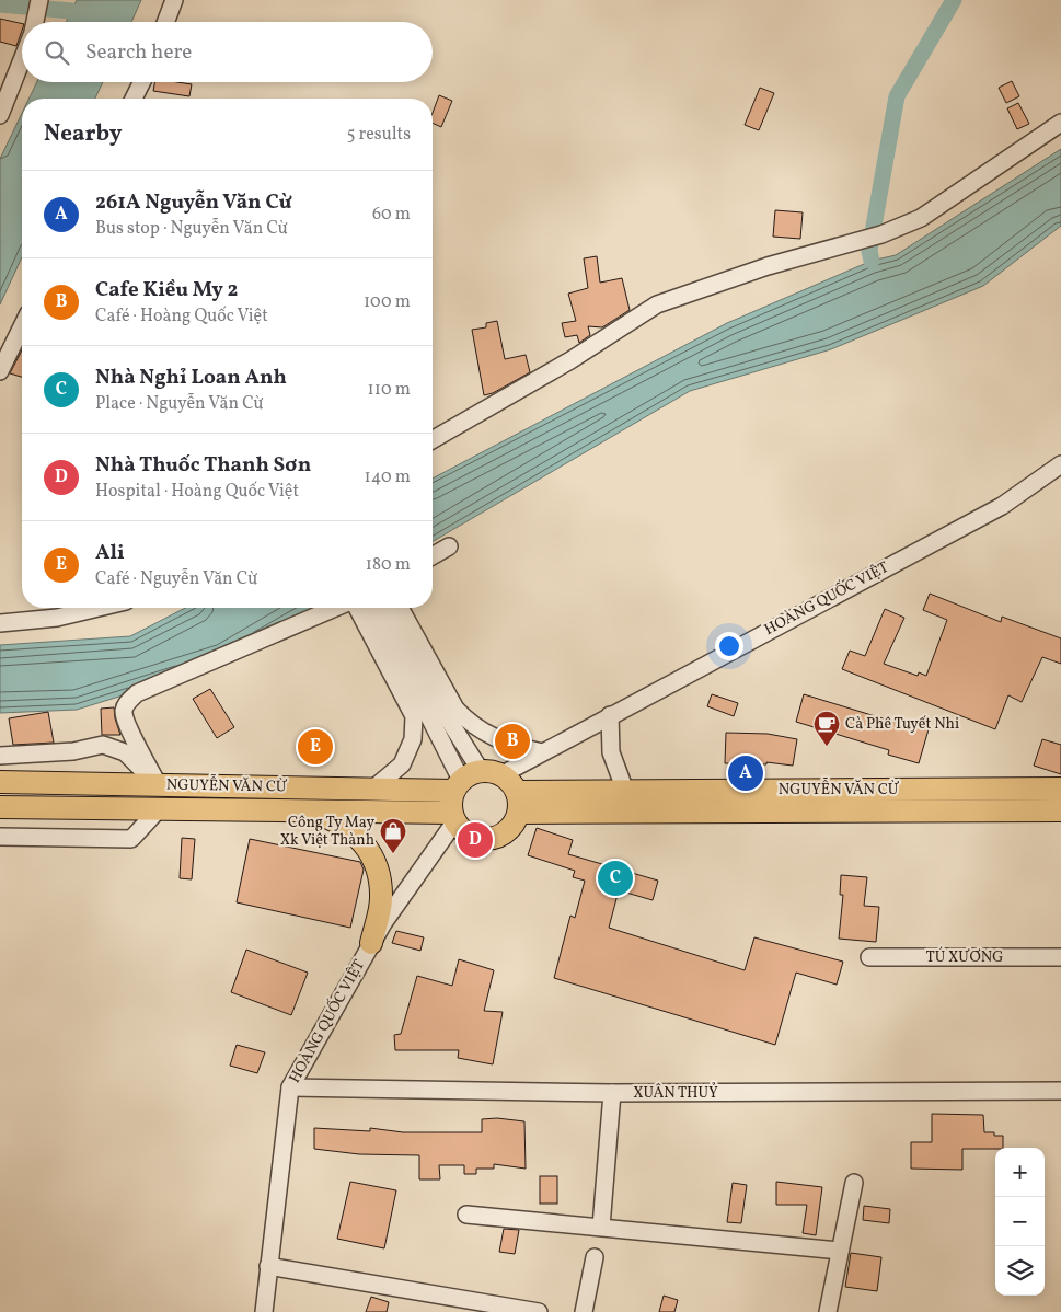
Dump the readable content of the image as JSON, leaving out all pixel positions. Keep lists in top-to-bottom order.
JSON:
{
  "streets": {
    "main road": ["NGUYỄN VĂN CỪ"],
    "street": ["HOÀNG QUỐC VIỆT", "TÚ XƯƠNG", "XUÂN THUỶ"]
  },
  "crossings": [
    ["HOÀNG QUỐC VIỆT", "NGUYỄN VĂN CỪ"],
    ["HOÀNG QUỐC VIỆT", "XUÂN THUỶ"]
  ],
  "places": {
    "cafe": ["Cà Phê Tuyết Nhi"],
    "shop": ["Công Ty May Xk Việt Thành"]
  },
  "page": {
    "search": "Search here",
    "heading": ["Nearby", "5 results"],
    "list": [
      {
        "mark": "A",
        "name": "261A Nguyễn Văn Cừ",
        "note": "Bus stop · Nguyễn Văn Cừ",
        "value": "60 m"
      },
      {
        "mark": "B",
        "name": "Cafe Kiều My 2",
        "note": "Café · Hoàng Quốc Việt",
        "value": "100 m"
      },
      {
        "mark": "C",
        "name": "Nhà Nghỉ Loan Anh",
        "note": "Place · Nguyễn Văn Cừ",
        "value": "110 m"
      },
      {
        "mark": "D",
        "name": "Nhà Thuốc Thanh Sơn",
        "note": "Hospital · Hoàng Quốc Việt",
        "value": "140 m"
      },
      {
        "mark": "E",
        "name": "Ali",
        "note": "Café · Nguyễn Văn Cừ",
        "value": "180 m"
      }
    ],
    "pins": [
      "B",
      "E",
      "A",
      "D",
      "C"
    ],
    "map_buttons": ["+", "−"]
  }
}
